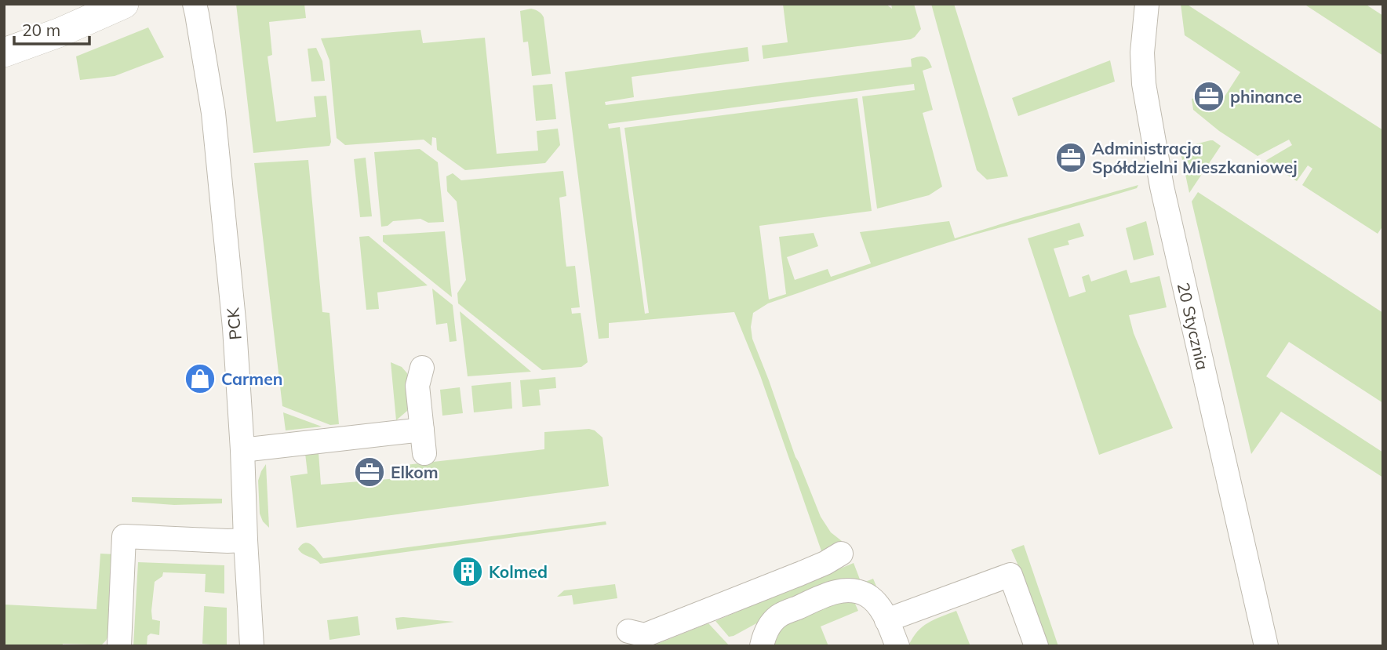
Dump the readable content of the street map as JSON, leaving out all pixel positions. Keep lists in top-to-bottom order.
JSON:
{
  "streets": {
    "street": ["PCK", "20 Stycznia"]
  },
  "places": {
    "office": ["phinance", "Administracja Spółdzielni Mieszkaniowej", "Elkom"],
    "shop": ["Carmen"],
    "building": ["Kolmed"]
  },
  "scale_bar": "20 m"
}
